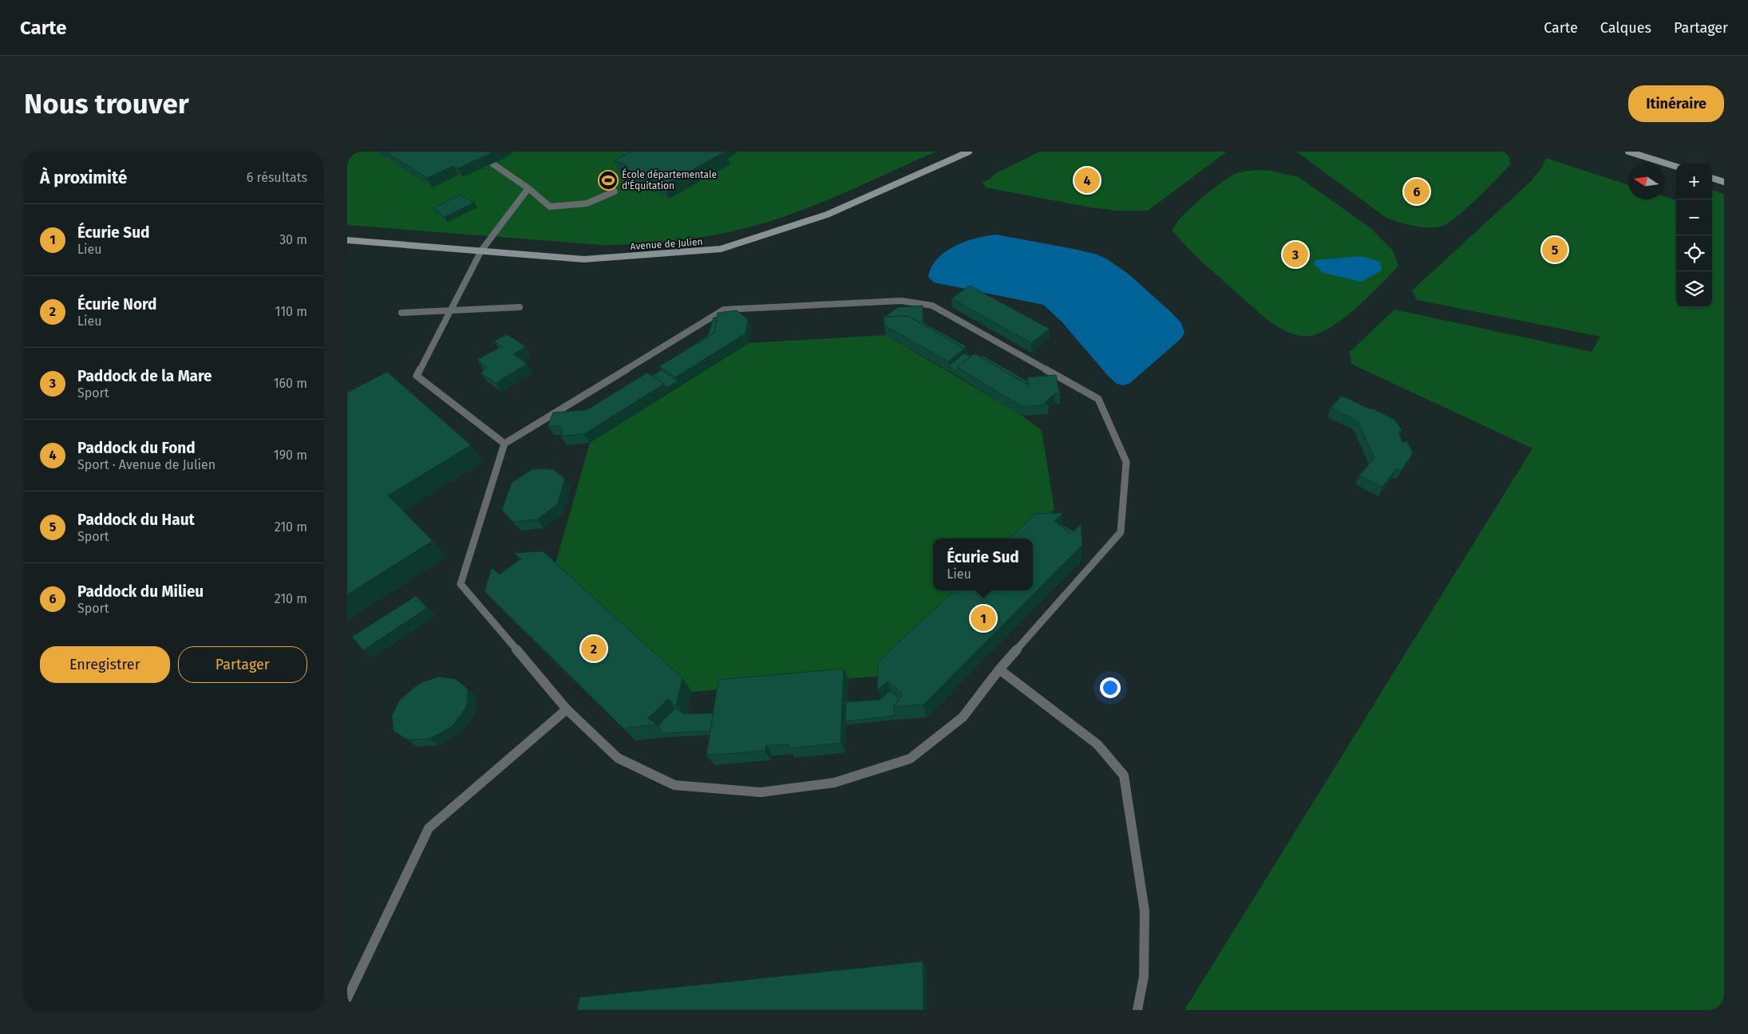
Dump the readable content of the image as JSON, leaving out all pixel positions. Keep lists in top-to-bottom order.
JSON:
{
  "streets": {
    "street": ["Avenue de Julien"]
  },
  "places": {
    "sports": ["École départementale d'Équitation"]
  },
  "north": "left",
  "page": {
    "header": "Carte",
    "nav": ["Carte", "Calques", "Partager"],
    "buttons": [
      "Itinéraire",
      ["Enregistrer", "Partager"]
    ],
    "title": "Nous trouver",
    "heading": ["À proximité", "6 résultats"],
    "map_buttons": ["+", "−"],
    "pins": [
      "4",
      "6",
      "5",
      "3",
      "1",
      "2"
    ],
    "list": [
      {
        "mark": "1",
        "name": "Écurie Sud",
        "note": "Lieu",
        "value": "30 m"
      },
      {
        "mark": "2",
        "name": "Écurie Nord",
        "note": "Lieu",
        "value": "110 m"
      },
      {
        "mark": "3",
        "name": "Paddock de la Mare",
        "note": "Sport",
        "value": "160 m"
      },
      {
        "mark": "4",
        "name": "Paddock du Fond",
        "note": "Sport · Avenue de Julien",
        "value": "190 m"
      },
      {
        "mark": "5",
        "name": "Paddock du Haut",
        "note": "Sport",
        "value": "210 m"
      },
      {
        "mark": "6",
        "name": "Paddock du Milieu",
        "note": "Sport",
        "value": "210 m"
      }
    ],
    "popup": ["Écurie Sud", "Lieu"]
  }
}
